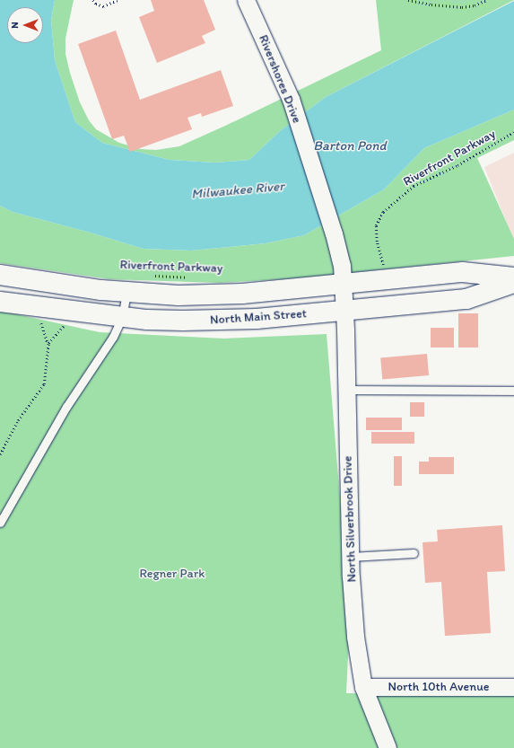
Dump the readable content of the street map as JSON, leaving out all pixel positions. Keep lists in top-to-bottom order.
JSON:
{
  "streets": {
    "main road": ["North Main Street"],
    "street": ["Rivershores Drive", "North Silverbrook Drive", "North 10th Avenue"],
    "path": ["Riverfront Parkway"]
  },
  "crossings": [
    ["Rivershores Drive", "North Main Street"],
    ["Rivershores Drive", "North Silverbrook Drive"],
    ["Riverfront Parkway", "North Main Street"],
    ["North Main Street", "North Silverbrook Drive"],
    ["North Silverbrook Drive", "North 10th Avenue"]
  ],
  "water": ["Barton Pond", "Milwaukee River"],
  "parks": ["Regner Park"],
  "north": "left"
}
